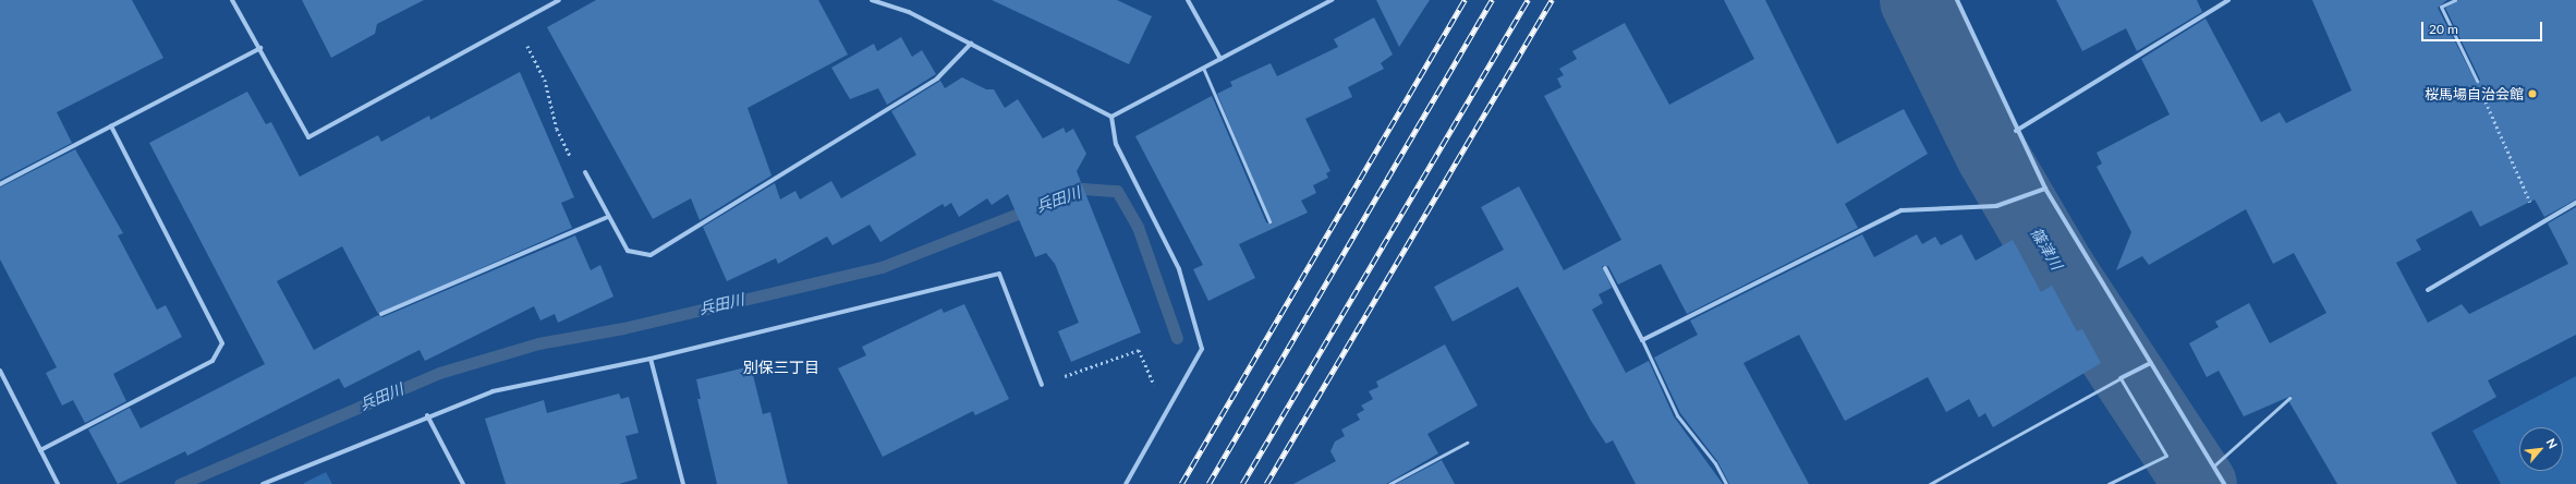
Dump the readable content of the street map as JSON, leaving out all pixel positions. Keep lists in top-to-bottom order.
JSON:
{
  "districts": ["別保三丁目"],
  "water": ["兵田川", "篠津川"],
  "places": ["桜馬場自治会館"],
  "scale_bar": "20 m",
  "north": "top right"
}
